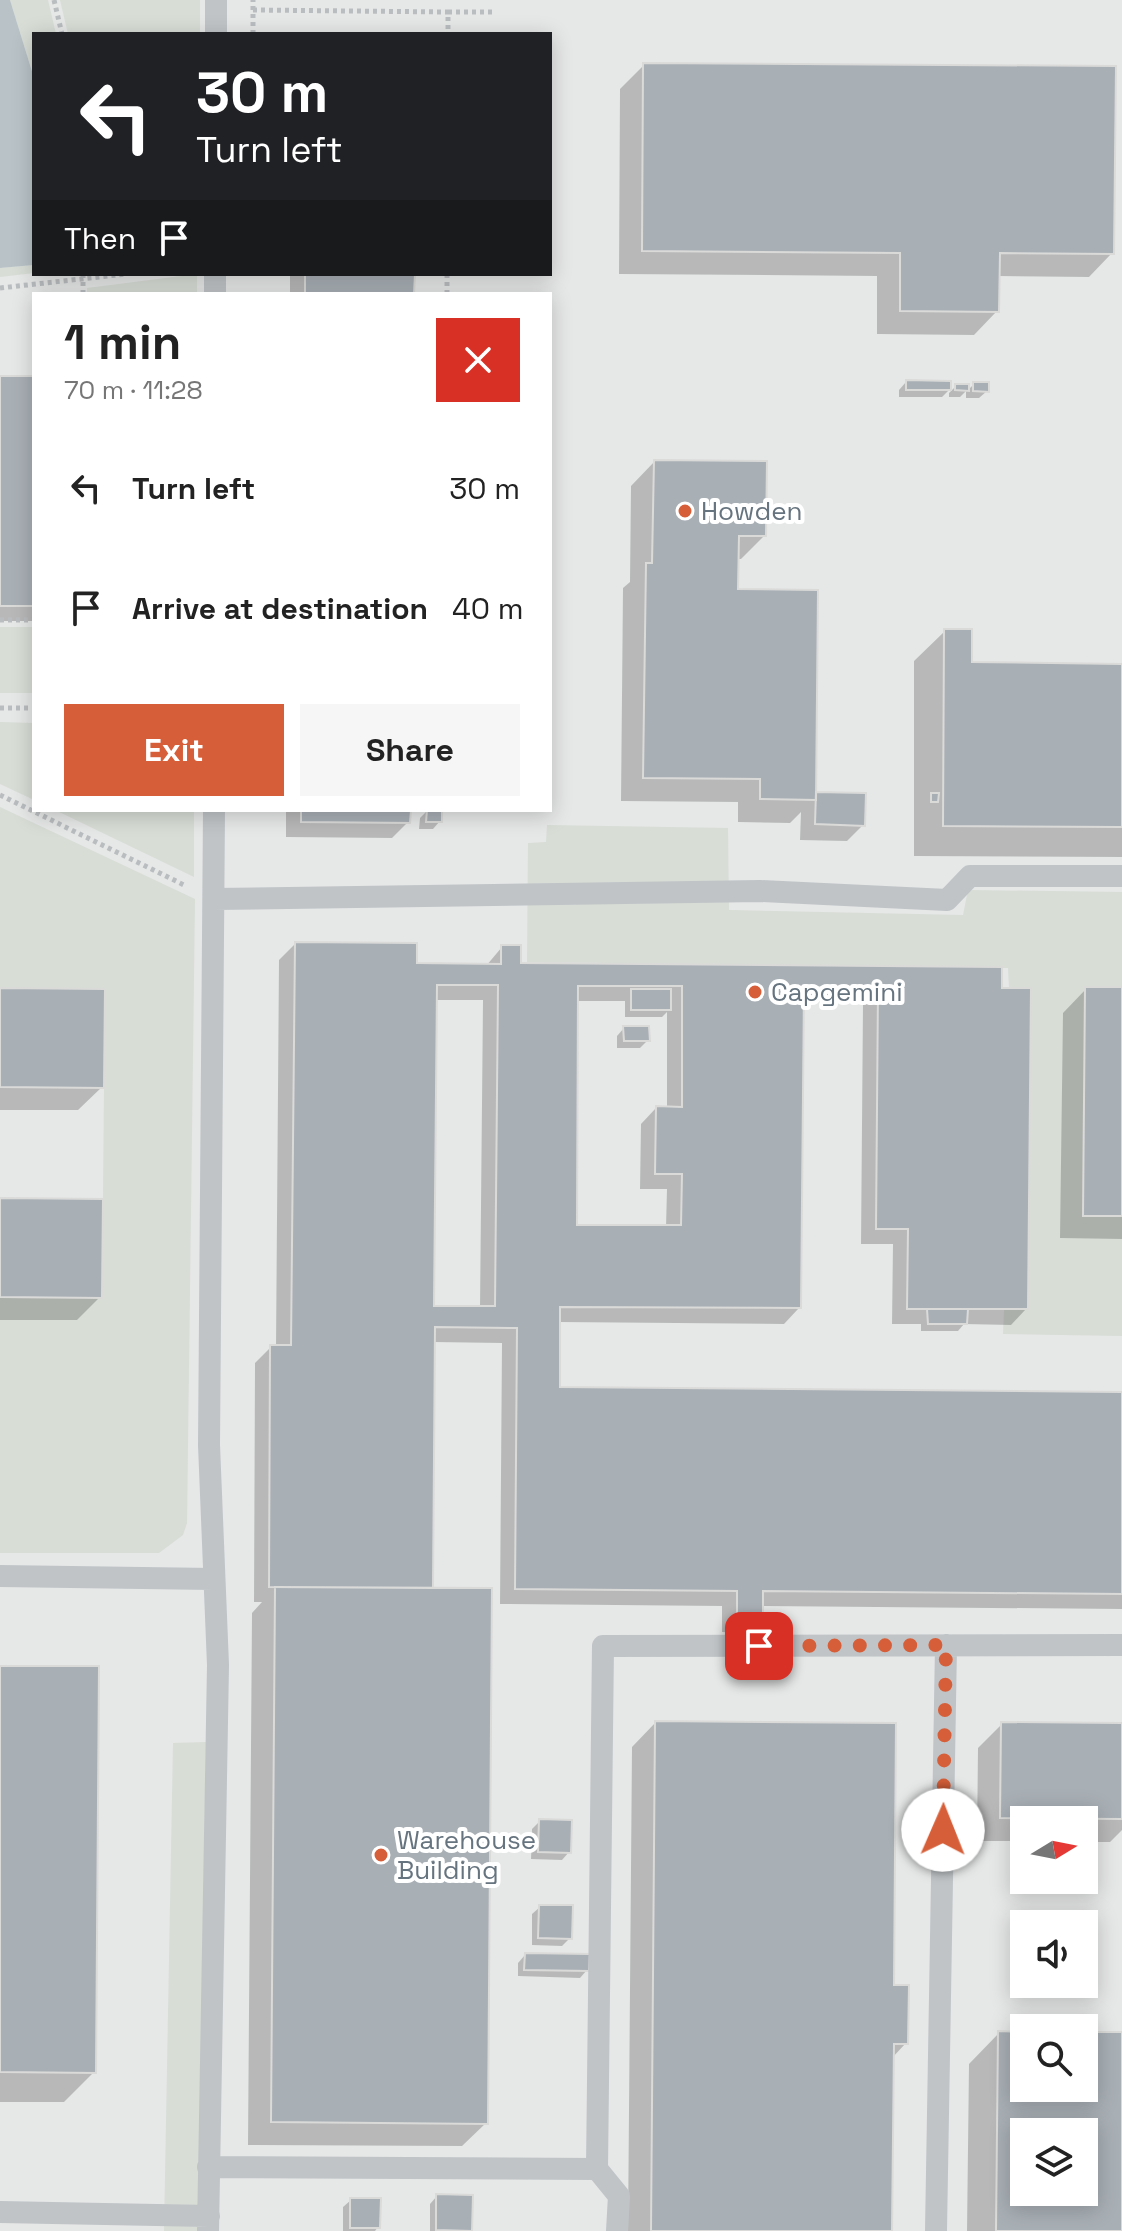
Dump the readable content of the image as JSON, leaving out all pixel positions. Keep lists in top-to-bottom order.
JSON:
{
  "places": ["Howden", "Capgemini", "Warehouse Building"],
  "north": "right",
  "page": {
    "turn": ["30 m", "Turn left"],
    "then": "Then",
    "heading": ["1 min", "70 m · 11:28"],
    "list": [
      {
        "name": "Turn left",
        "value": "30 m"
      },
      {
        "name": "Arrive at destination",
        "value": "40 m"
      }
    ],
    "buttons": ["Exit", "Share"]
  }
}
